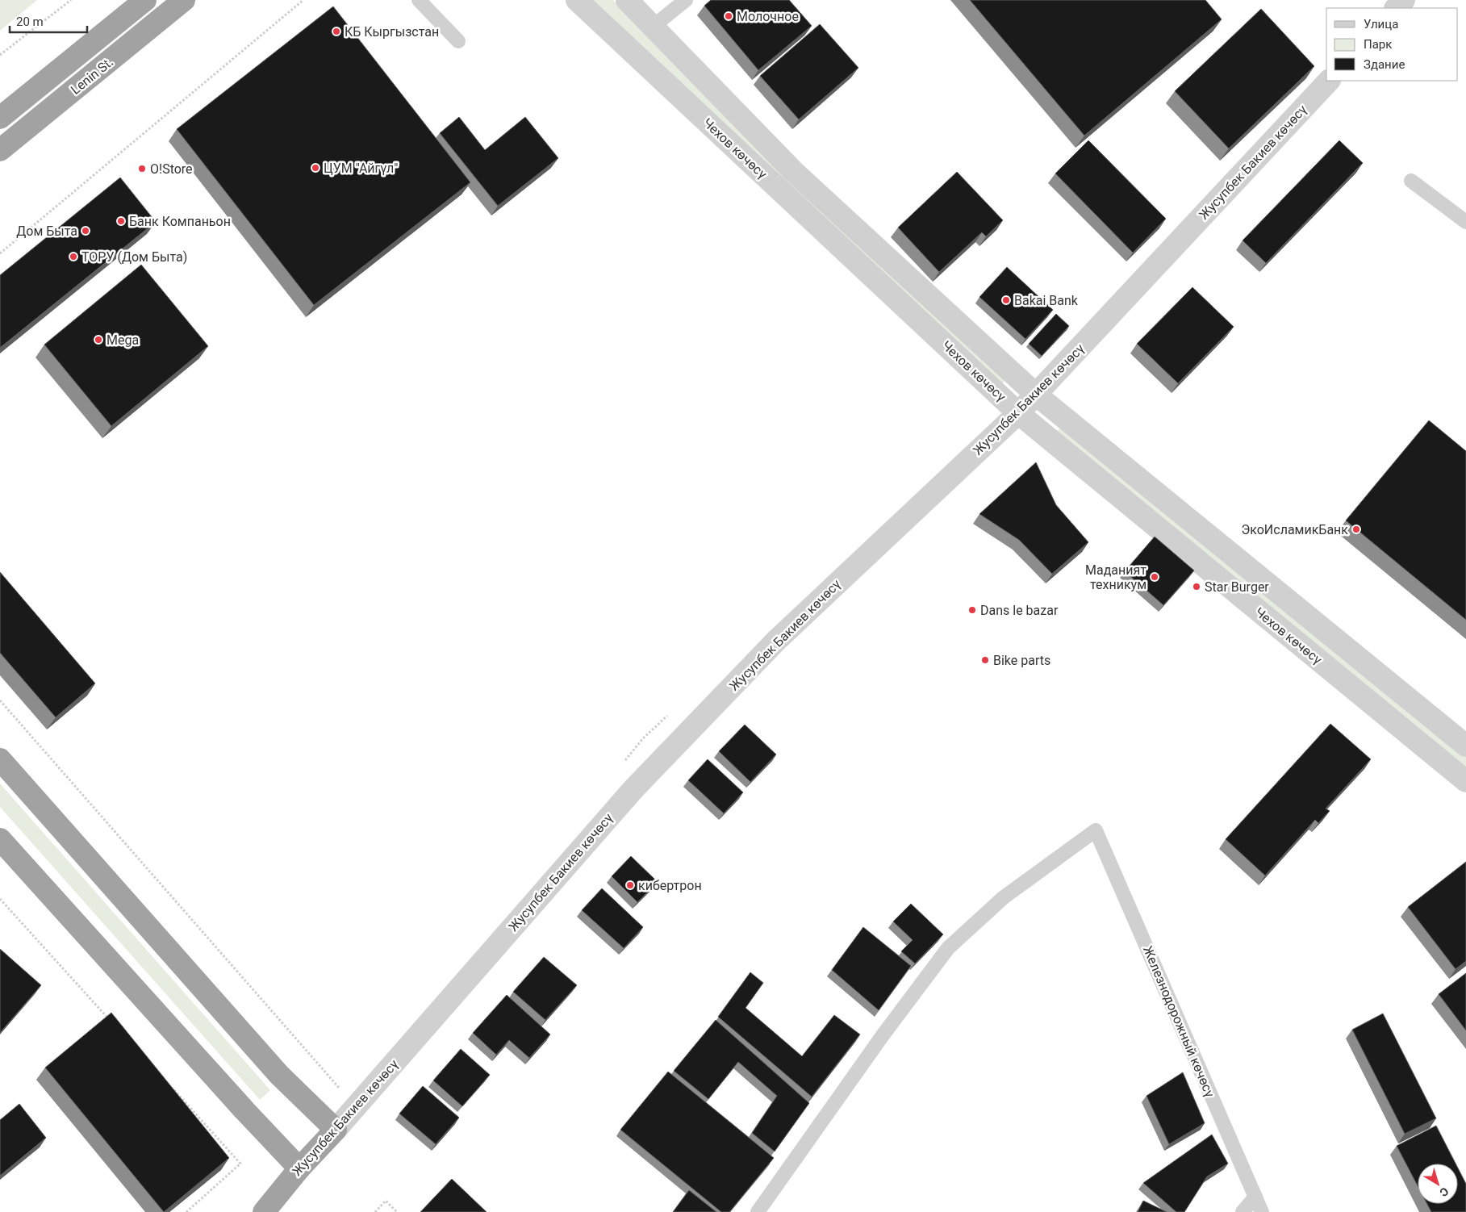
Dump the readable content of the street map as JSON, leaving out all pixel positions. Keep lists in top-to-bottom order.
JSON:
{
  "streets": {
    "highway": ["Lenin St.", "Жусупбек Бакиев көчөсү"],
    "street": ["Чехов көчөсү"],
    "lane": ["Железнодорожный көчөсү"]
  },
  "crossings": [
    ["Чехов көчөсү", "Жусупбек Бакиев көчөсү"]
  ],
  "places": [
    "Молочное",
    "КБ Кыргызстан",
    "ЦУМ \"Айгүл\"",
    "O!Store",
    "Банк Компаньон",
    "Дом Быта",
    "ТОРУ (Дом Быта)",
    "Bakai Bank",
    "Mega",
    "ЭкоИсламикБанк",
    "Маданият техникум",
    "Star Burger",
    "Dans le bazar",
    "Bike parts",
    "кибертрон"
  ],
  "legend": ["Улица", "Парк", "Здание"],
  "scale_bar": "20 m",
  "north": "bottom right"
}
